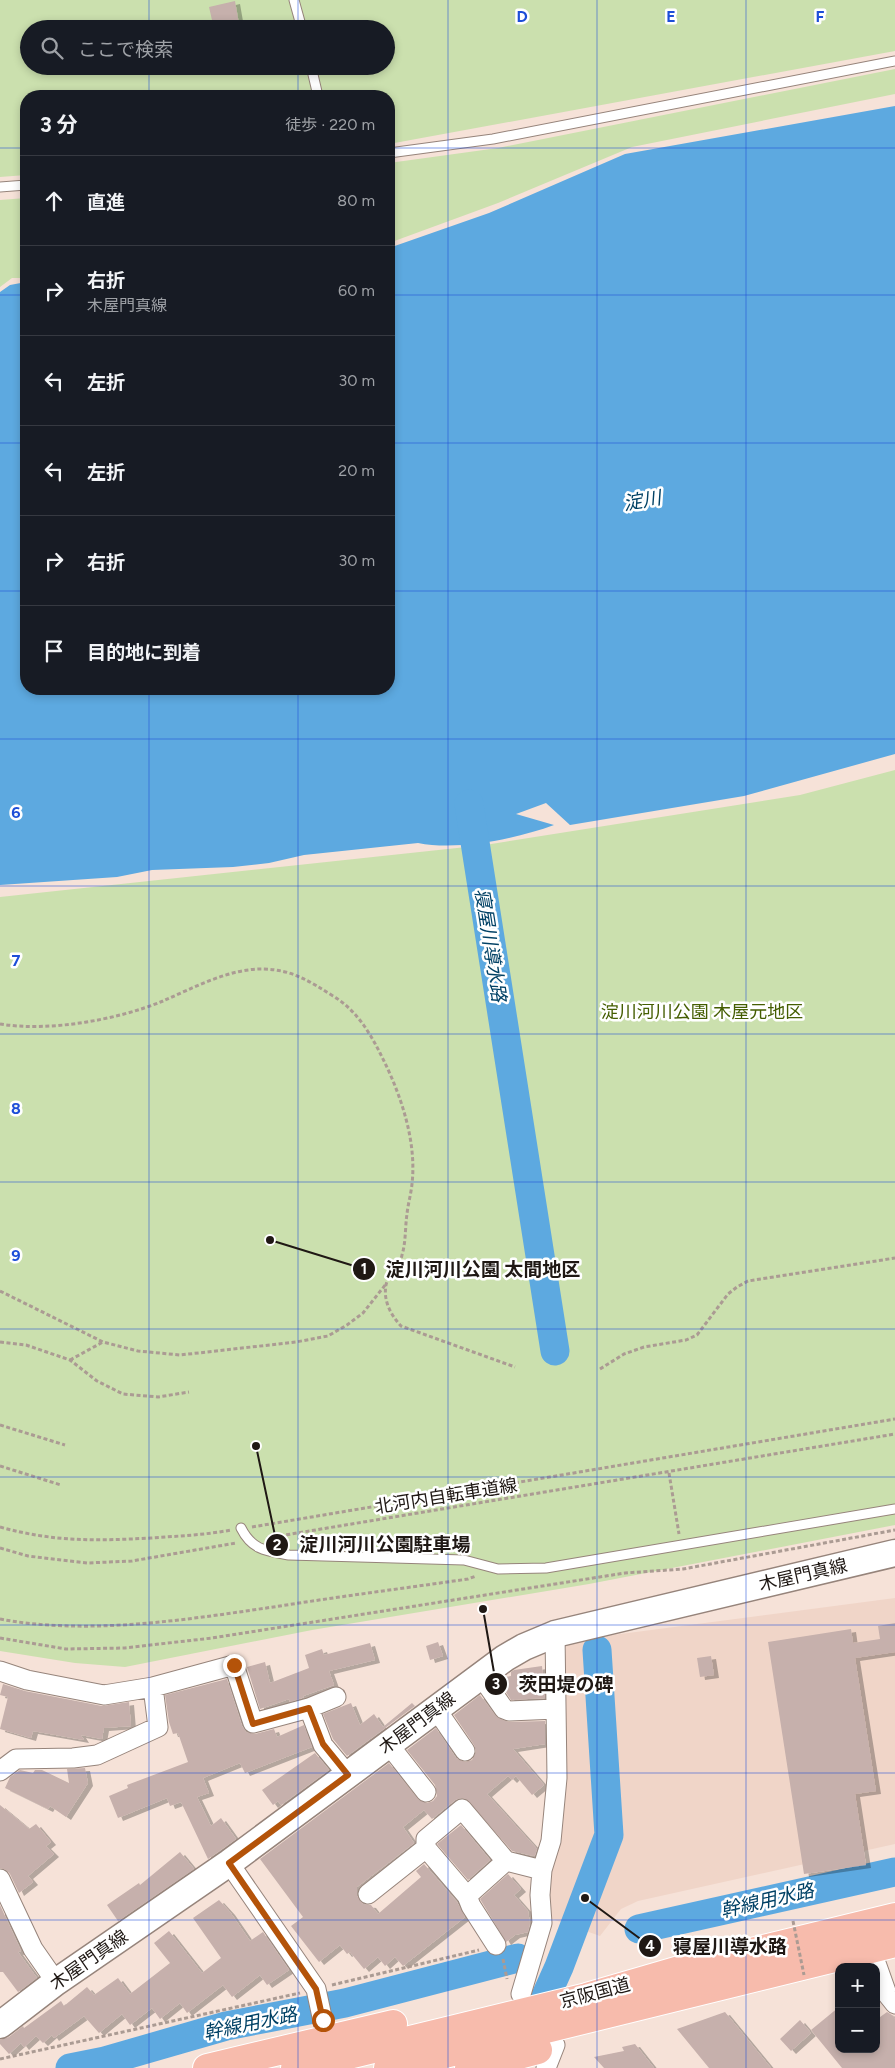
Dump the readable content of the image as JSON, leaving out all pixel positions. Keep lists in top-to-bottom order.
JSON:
{
  "streets": {
    "highway": ["京阪国道"],
    "main road": ["木屋門真線"],
    "path": ["北河内自転車道線"]
  },
  "water": ["淀川", "寝屋川導水路", "幹線用水路"],
  "parks": ["淀川河川公園 木屋元地区"],
  "places": [
    "淀川河川公園 太間地区",
    "淀川河川公園駐車場",
    "茨田堤の碑",
    "寝屋川導水路"
  ],
  "page": {
    "search": "ここで検索",
    "heading": ["3 分", "徒歩 · 220 m"],
    "list": [
      ["直進", "80 m"],
      ["右折", "木屋門真線", "60 m"],
      ["左折", "30 m"],
      ["左折", "20 m"],
      ["右折", "30 m"],
      "目的地に到着"
    ],
    "map_buttons": ["+", "−"]
  },
  "grid": {
    "columns": ["D", "E", "F"],
    "rows": [
      "6",
      "7",
      "8",
      "9"
    ]
  }
}
